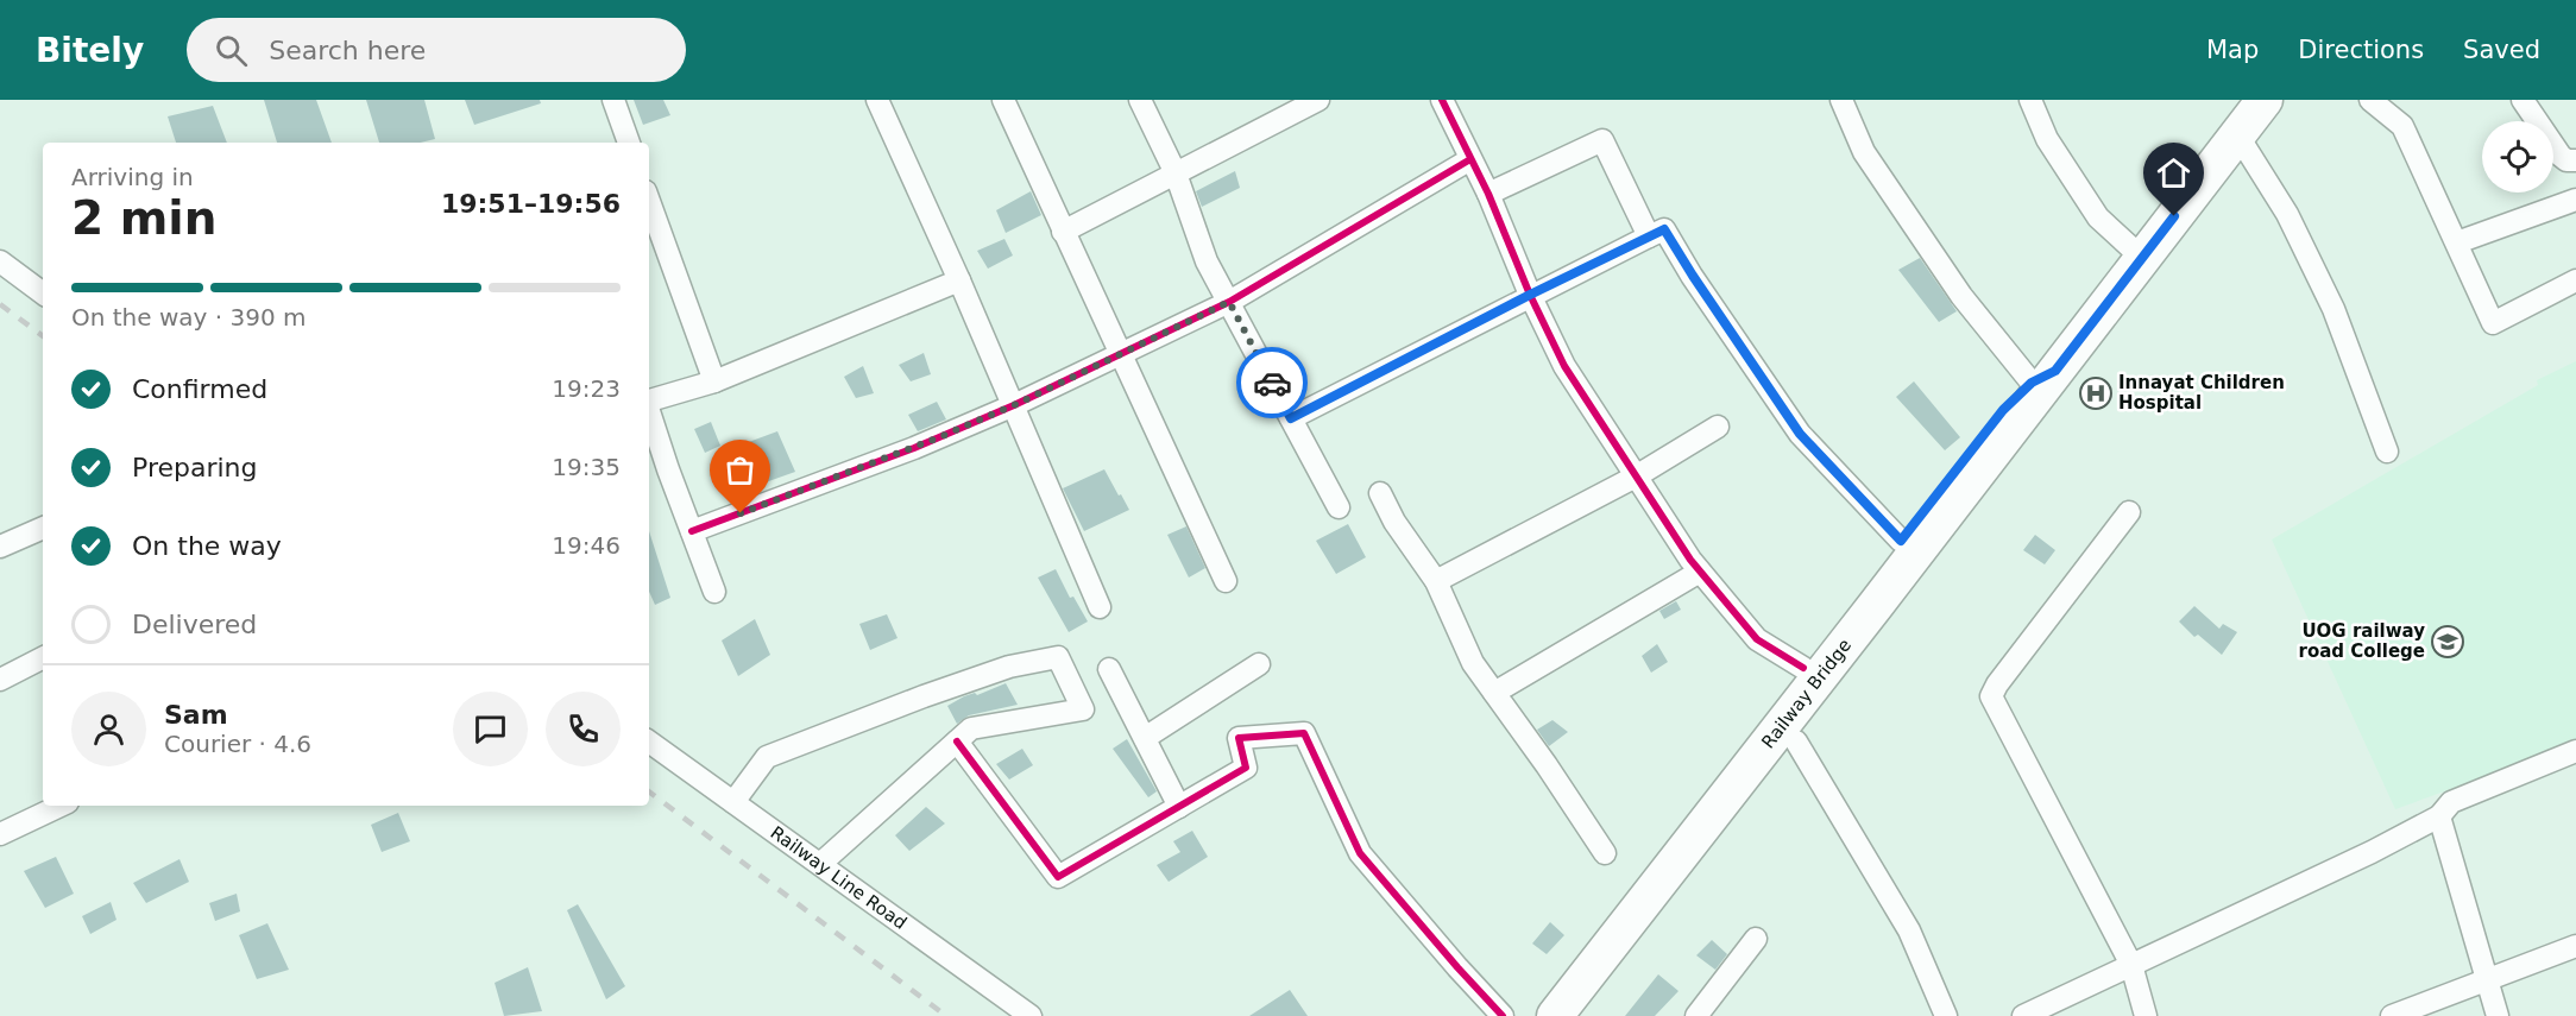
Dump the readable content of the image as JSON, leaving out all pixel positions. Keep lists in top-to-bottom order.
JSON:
{
  "streets": {
    "main road": ["Railway Bridge"],
    "street": ["Railway Line Road"]
  },
  "places": {
    "hospital": ["Innayat Children Hospital"],
    "school or university": ["UOG railway road College"]
  },
  "page": {
    "header": "Bitely",
    "search": "Search here",
    "nav": ["Map", "Directions", "Saved"],
    "heading": ["2 min", "Arriving in", "19:51–19:56"],
    "panel": ["Sam", "Courier · 4.6"],
    "bar": "On the way · 390 m",
    "list": [
      ["Confirmed", "19:23"],
      ["Preparing", "19:35"],
      ["On the way", "19:46"],
      "Delivered"
    ]
  }
}
